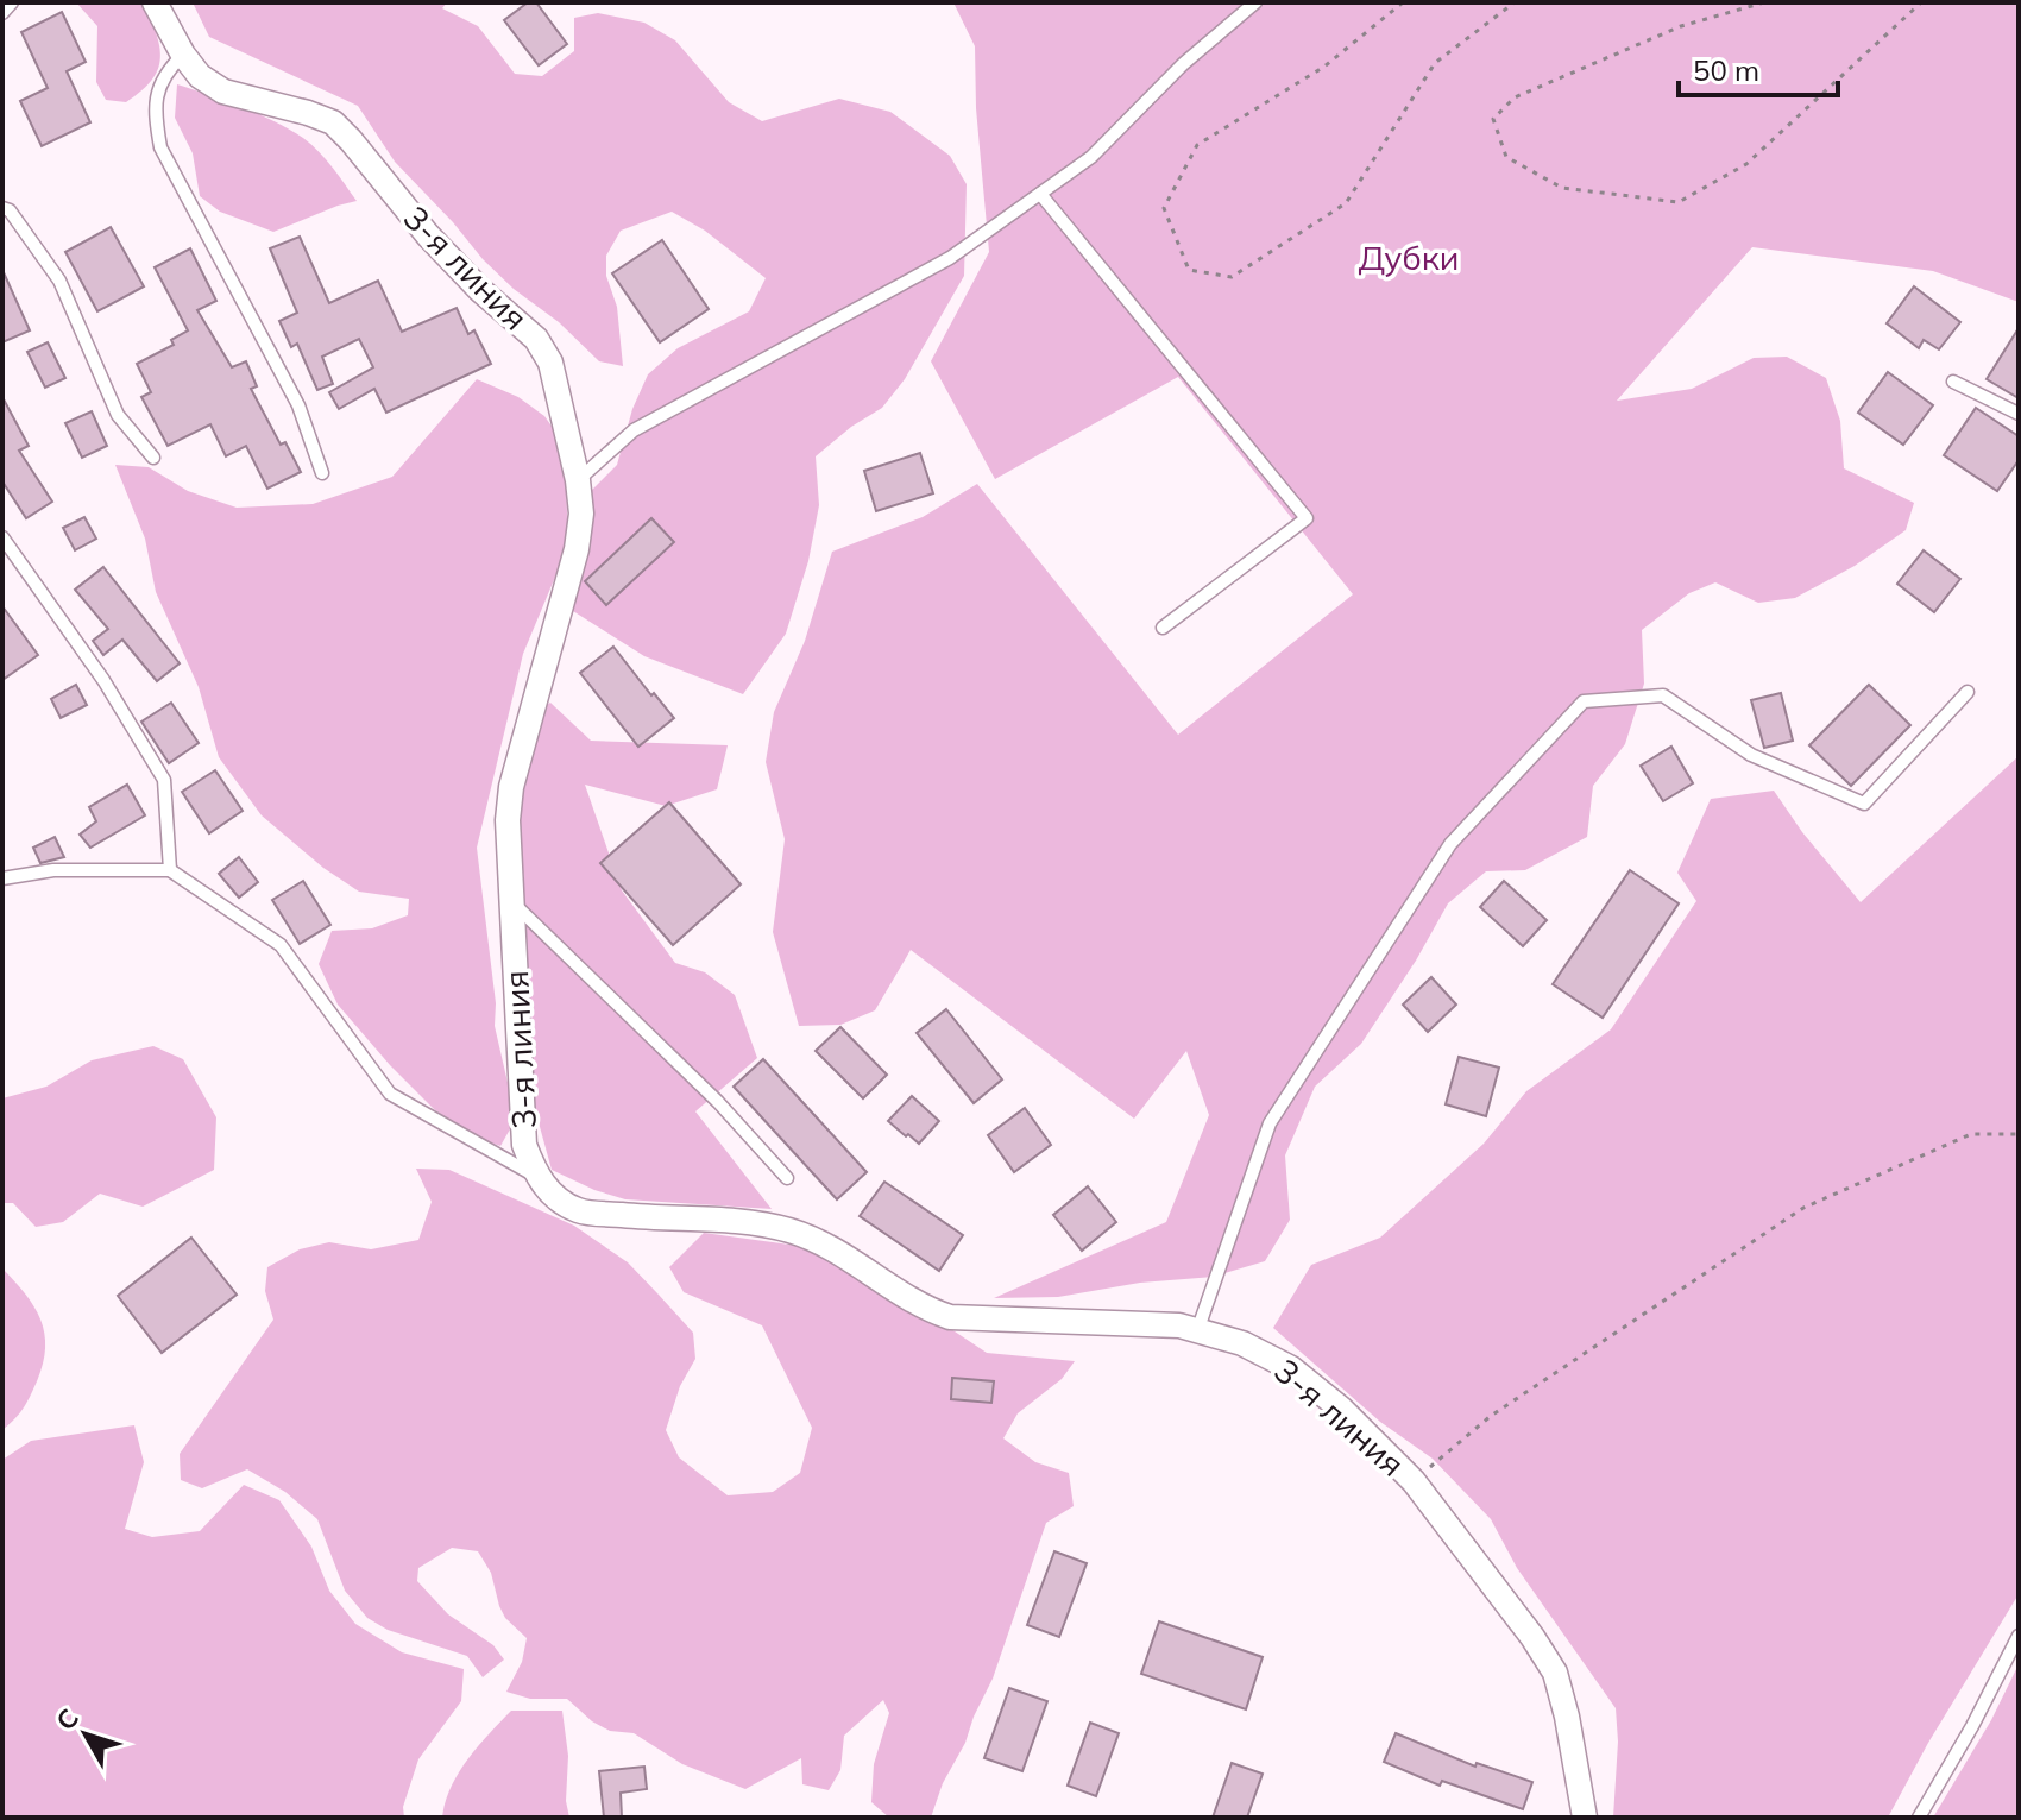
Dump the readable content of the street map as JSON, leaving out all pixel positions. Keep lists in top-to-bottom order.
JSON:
{
  "streets": {
    "street": ["3-я линия"]
  },
  "parks": ["Дубки"],
  "scale_bar": "50 m",
  "north": "top left"
}
